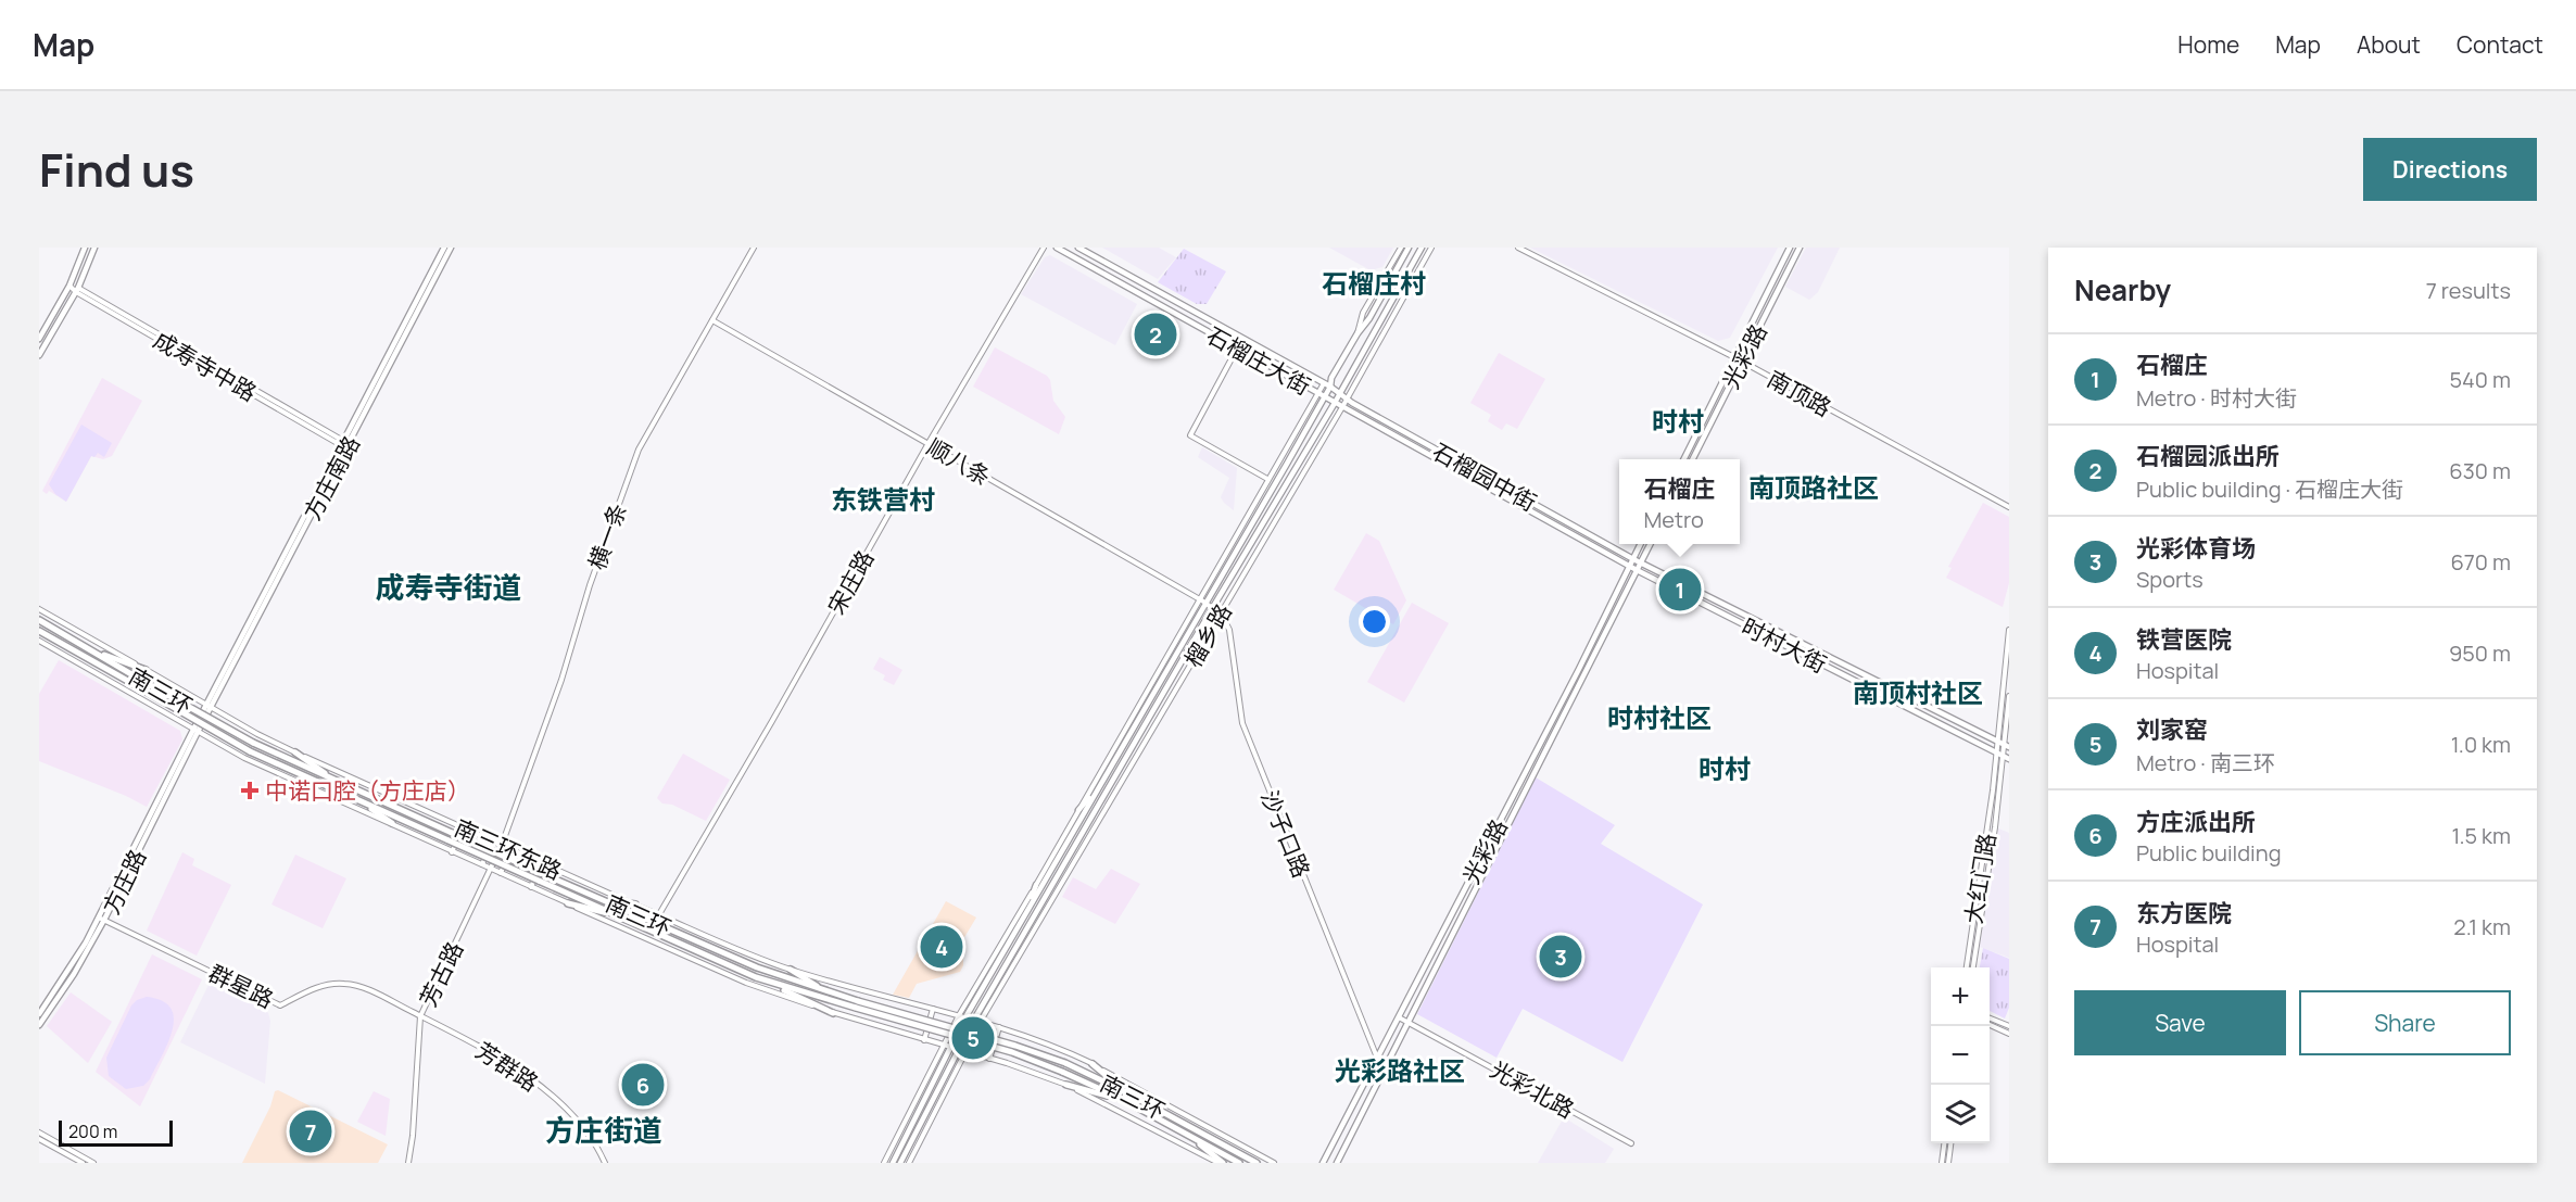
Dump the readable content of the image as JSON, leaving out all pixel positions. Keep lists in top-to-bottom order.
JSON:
{
  "streets": {
    "highway": ["南三环"],
    "main road": [
      "光彩路",
      "石榴庄大街",
      "石榴园中街",
      "方庄南路",
      "榴乡路",
      "时村大街",
      "方庄路"
    ],
    "street": [
      "成寿寺中路",
      "南顶路",
      "顺八条",
      "横一条",
      "宋庄路",
      "沙子口路",
      "南三环东路",
      "大红门路",
      "芳古路",
      "群星路",
      "芳群路",
      "光彩北路"
    ]
  },
  "crossings": [
    ["光彩路", "南顶路"],
    ["光彩路", "石榴园中街"],
    ["光彩路", "时村大街"],
    ["光彩路", "沙子口路"],
    ["光彩路", "光彩北路"],
    ["石榴庄大街", "石榴园中街"],
    ["石榴庄大街", "榴乡路"],
    ["成寿寺中路", "方庄南路"],
    ["顺八条", "横一条"],
    ["顺八条", "宋庄路"],
    ["顺八条", "榴乡路"],
    ["顺八条", "沙子口路"],
    ["石榴园中街", "榴乡路"],
    ["石榴园中街", "时村大街"],
    ["方庄南路", "南三环东路"],
    ["方庄南路", "方庄路"],
    ["横一条", "南三环东路"],
    ["横一条", "芳古路"],
    ["宋庄路", "南三环东路"],
    ["榴乡路", "沙子口路"],
    ["榴乡路", "南三环东路"],
    ["时村大街", "大红门路"],
    ["南三环东路", "方庄路"],
    ["南三环东路", "芳古路"],
    ["方庄路", "群星路"],
    ["芳古路", "群星路"],
    ["芳古路", "芳群路"],
    ["群星路", "芳群路"]
  ],
  "districts": [
    "石榴庄村",
    "时村",
    "南顶路社区",
    "东铁营村",
    "成寿寺街道",
    "南顶村社区",
    "时村社区",
    "时村",
    "光彩路社区",
    "方庄街道"
  ],
  "places": {
    "health": ["中诺口腔（方庄店）"]
  },
  "scale_bar": "200 m",
  "page": {
    "header": "Map",
    "nav": [
      "Home",
      "Map",
      "About",
      "Contact"
    ],
    "title": "Find us",
    "buttons": [
      "Directions",
      ["Save", "Share"]
    ],
    "heading": ["Nearby", "7 results"],
    "pins": [
      "2",
      "1",
      "4",
      "3",
      "5",
      "6",
      "7"
    ],
    "list": [
      {
        "mark": "1",
        "name": "石榴庄",
        "note": "Metro · 时村大街",
        "value": "540 m"
      },
      {
        "mark": "2",
        "name": "石榴园派出所",
        "note": "Public building · 石榴庄大街",
        "value": "630 m"
      },
      {
        "mark": "3",
        "name": "光彩体育场",
        "note": "Sports",
        "value": "670 m"
      },
      {
        "mark": "4",
        "name": "铁营医院",
        "note": "Hospital",
        "value": "950 m"
      },
      {
        "mark": "5",
        "name": "刘家窑",
        "note": "Metro · 南三环",
        "value": "1.0 km"
      },
      {
        "mark": "6",
        "name": "方庄派出所",
        "note": "Public building",
        "value": "1.5 km"
      },
      {
        "mark": "7",
        "name": "东方医院",
        "note": "Hospital",
        "value": "2.1 km"
      }
    ],
    "popup": ["石榴庄", "Metro"],
    "map_buttons": ["+", "−"],
    "scale": "200 m"
  }
}
